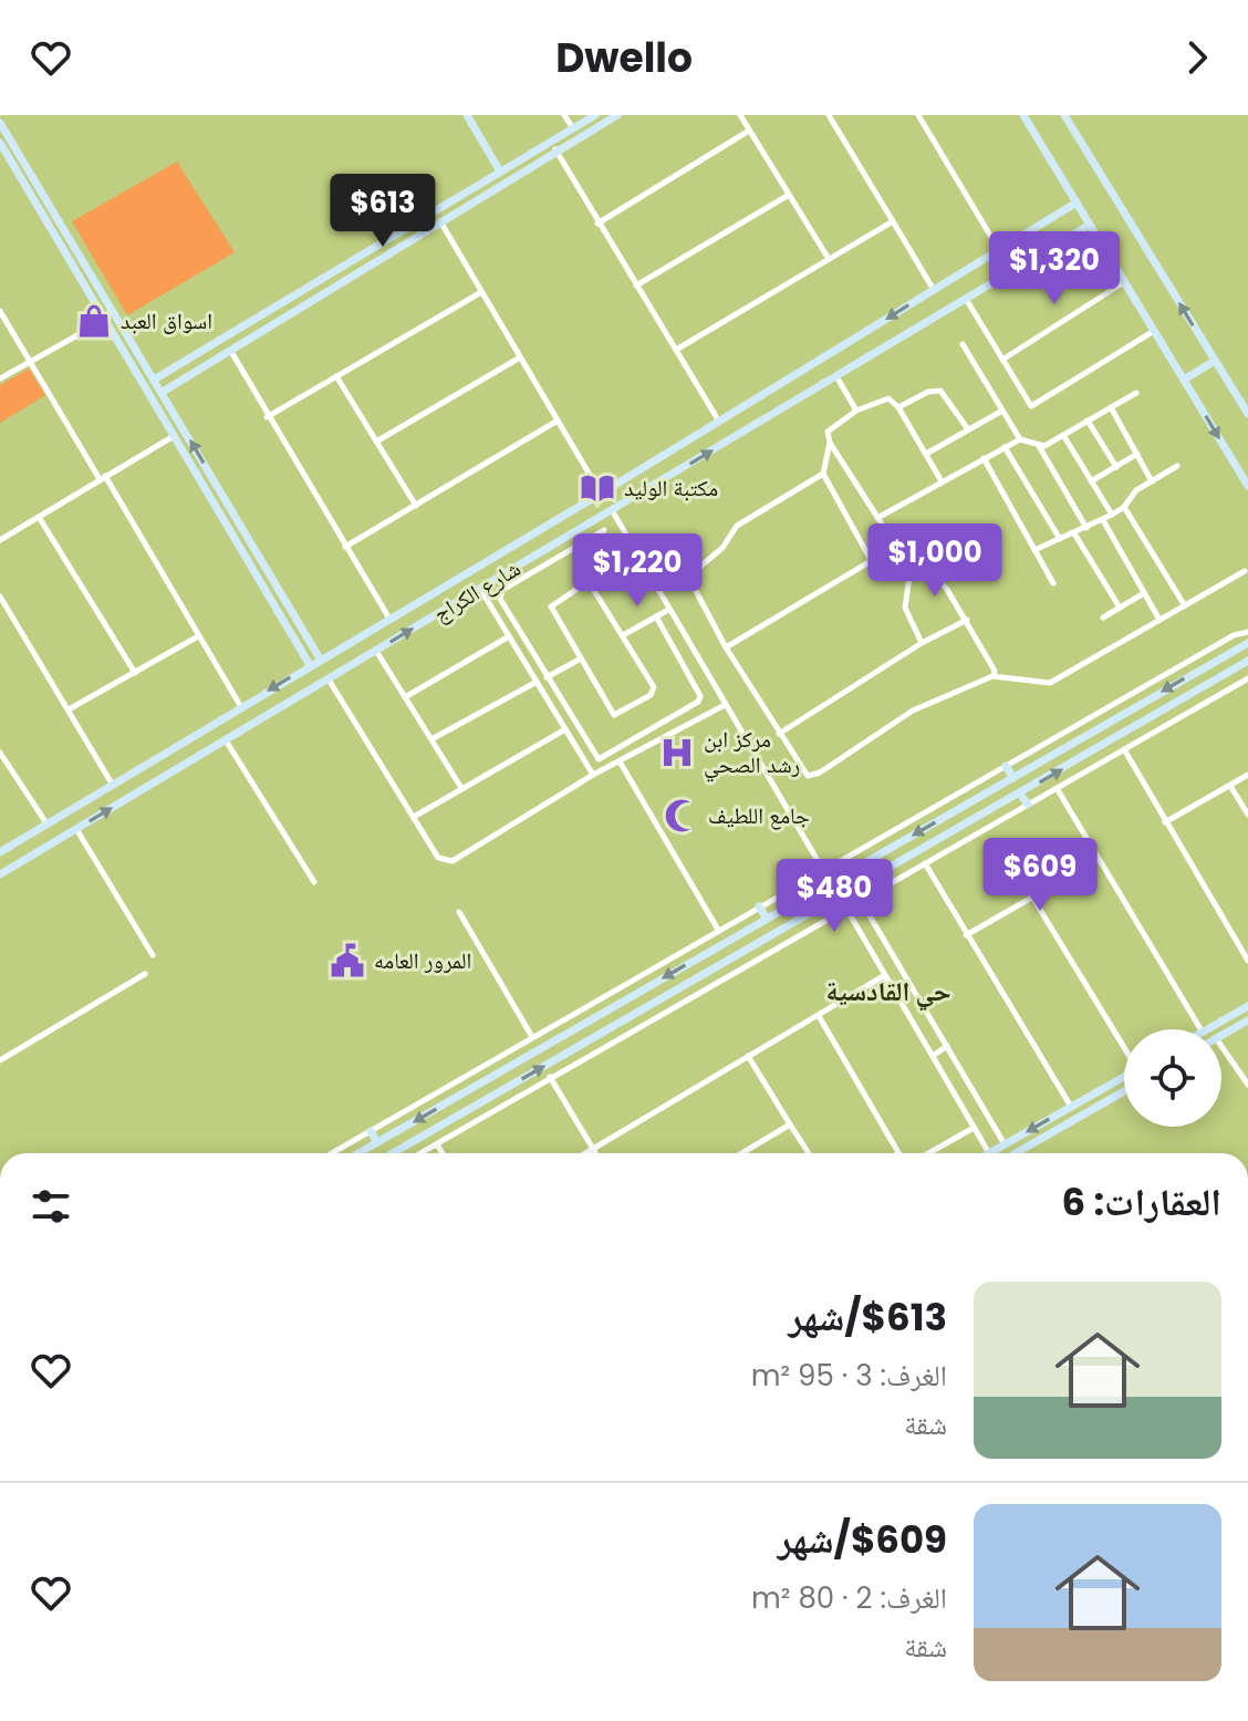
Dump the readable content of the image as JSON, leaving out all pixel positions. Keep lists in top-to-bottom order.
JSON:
{
  "streets": {
    "street": ["شارع الكراج"]
  },
  "districts": ["حي القادسية"],
  "places": {
    "shop": ["اسواق العبد"],
    "library": ["مكتبة الوليد"],
    "hospital": ["مركز ابن رشد الصحي"],
    "mosque": ["جامع اللطیف"],
    "public building": ["المرور العامه"]
  },
  "page": {
    "header": "Dwello",
    "price": [
      "$613",
      "$1,320",
      "$1,000",
      "$1,220",
      "$609",
      "$480"
    ],
    "heading": "العقارات: 6",
    "list": [
      {
        "name": "$613/شهر",
        "note": "الغرف: 3 · 95 m² · شقة"
      },
      {
        "name": "$609/شهر",
        "note": "الغرف: 2 · 80 m² · شقة"
      }
    ]
  }
}
